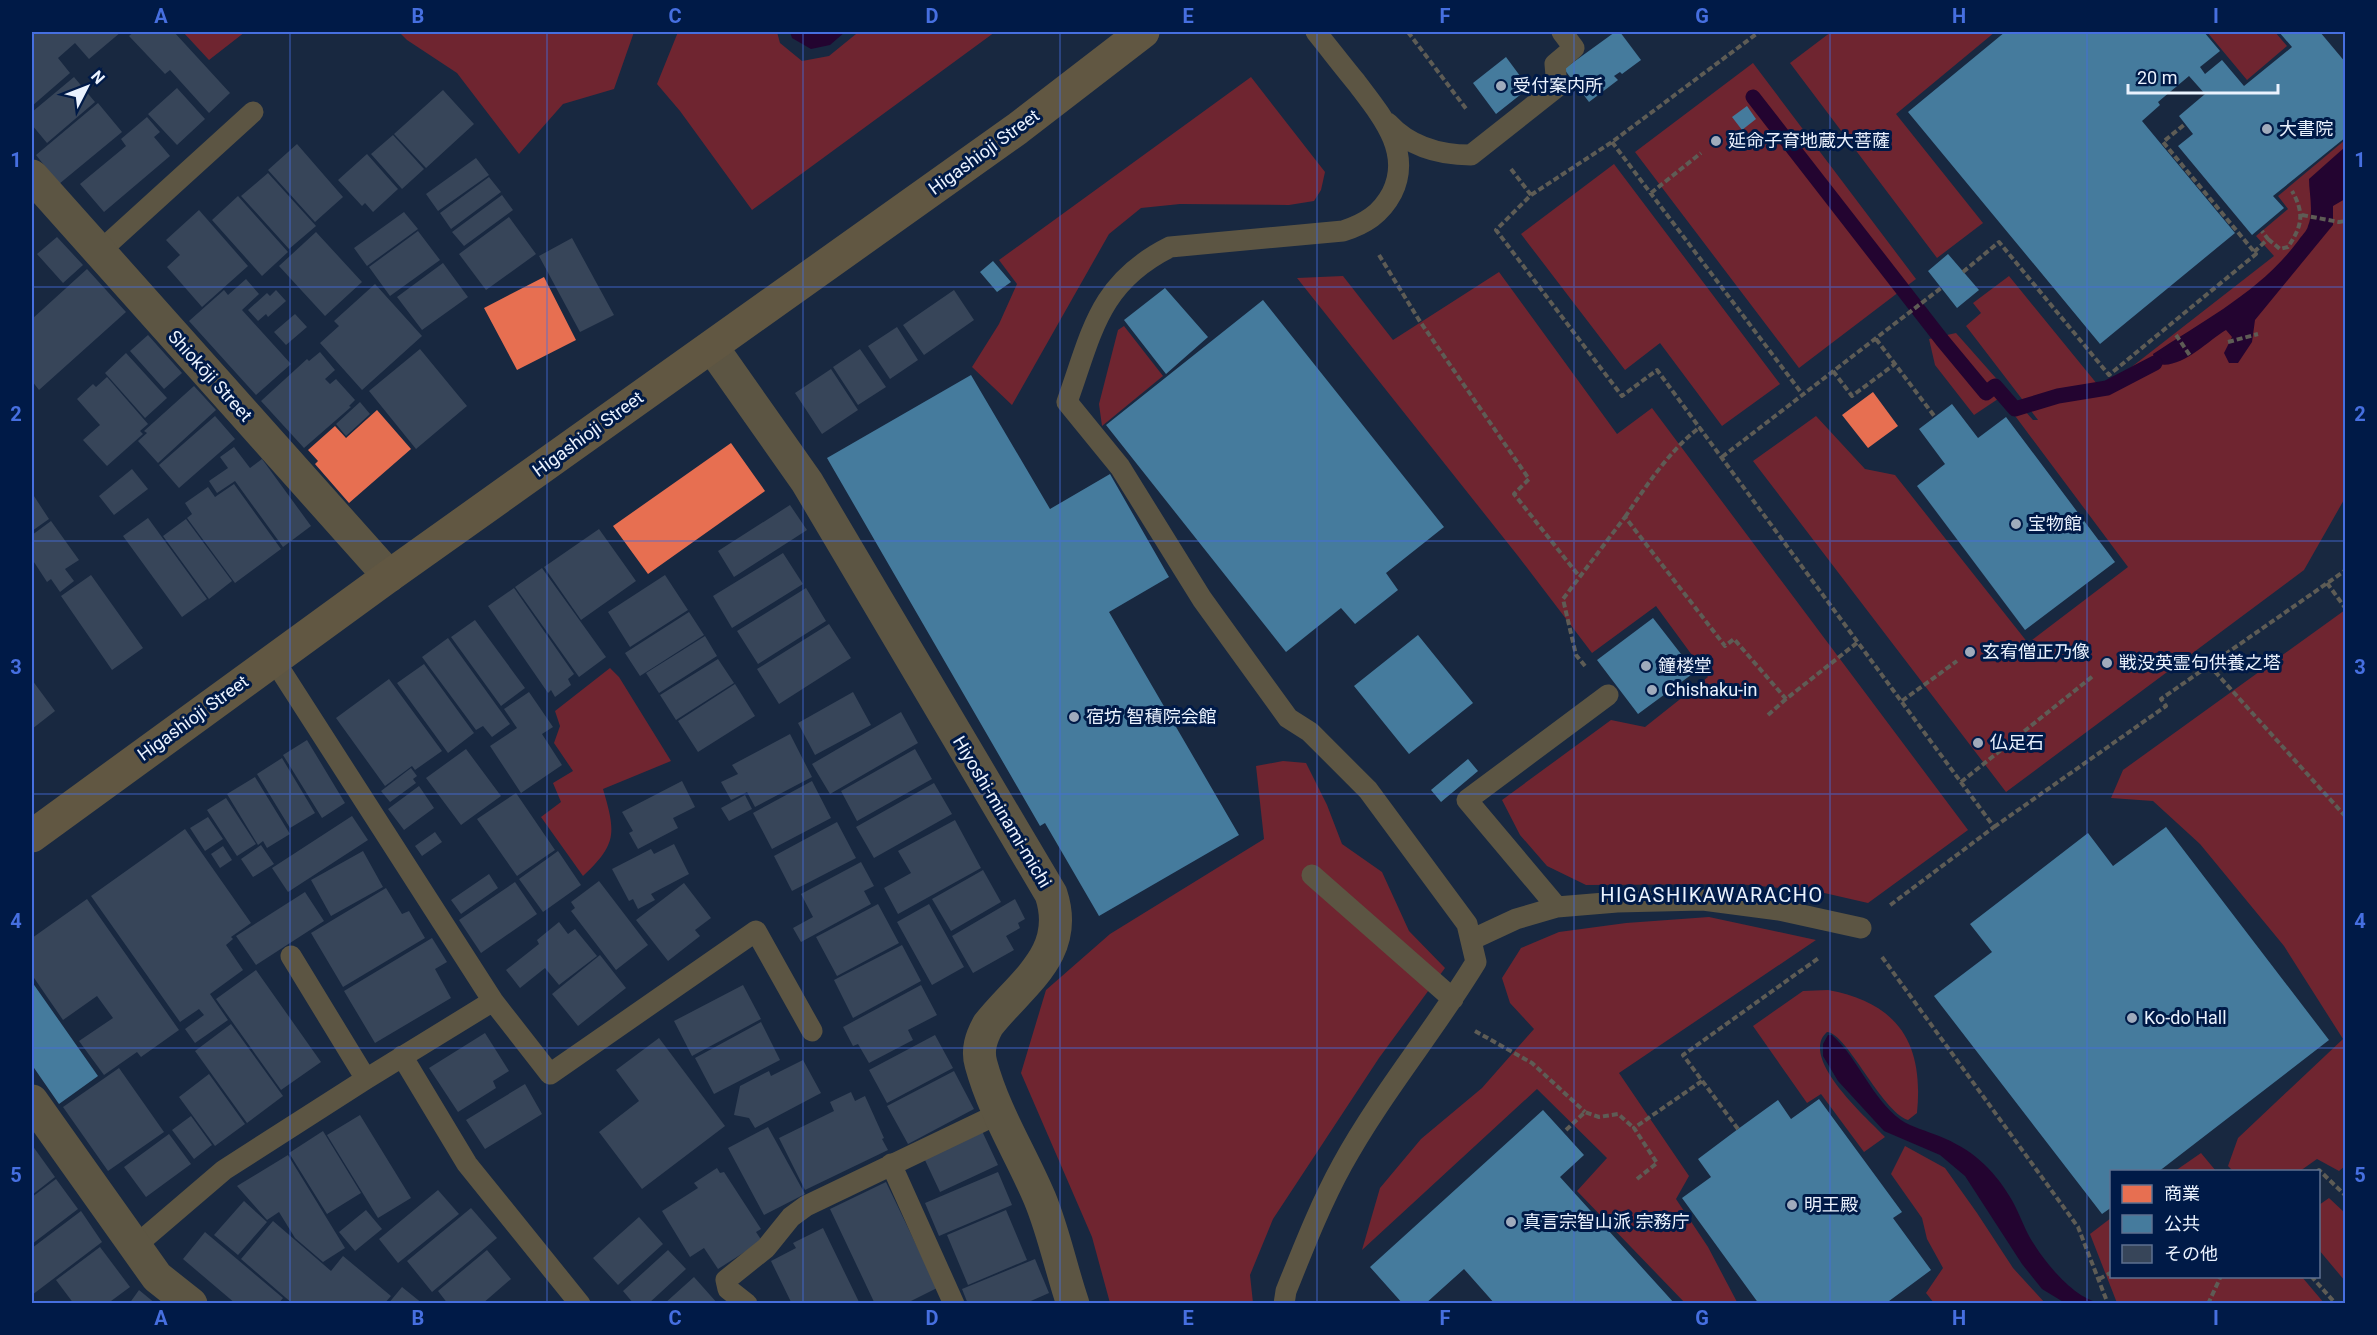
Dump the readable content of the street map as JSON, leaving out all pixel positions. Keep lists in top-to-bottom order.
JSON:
{
  "streets": {
    "main road": ["Higashioji Street"],
    "street": ["Shiokōji Street", "Hiyoshi-minami-michi"]
  },
  "crossings": [
    ["Higashioji Street", "Shiokōji Street"],
    ["Higashioji Street", "Hiyoshi-minami-michi"]
  ],
  "districts": ["HIGASHIKAWARACHO"],
  "places": [
    "受付案内所",
    "大書院",
    "延命子育地蔵大菩薩",
    "宝物館",
    "玄宥僧正乃像",
    "戦没英霊句供養之塔",
    "鐘楼堂",
    "Chishaku-in",
    "宿坊 智積院会館",
    "仏足石",
    "Ko-do Hall",
    "明王殿",
    "真言宗智山派 宗務庁"
  ],
  "legend": ["商業", "公共", "その他"],
  "scale_bar": "20 m",
  "north": "top right",
  "grid": {
    "columns": [
      "A",
      "B",
      "C",
      "D",
      "E",
      "F",
      "G",
      "H",
      "I"
    ],
    "rows": [
      "1",
      "2",
      "3",
      "4",
      "5"
    ]
  }
}
